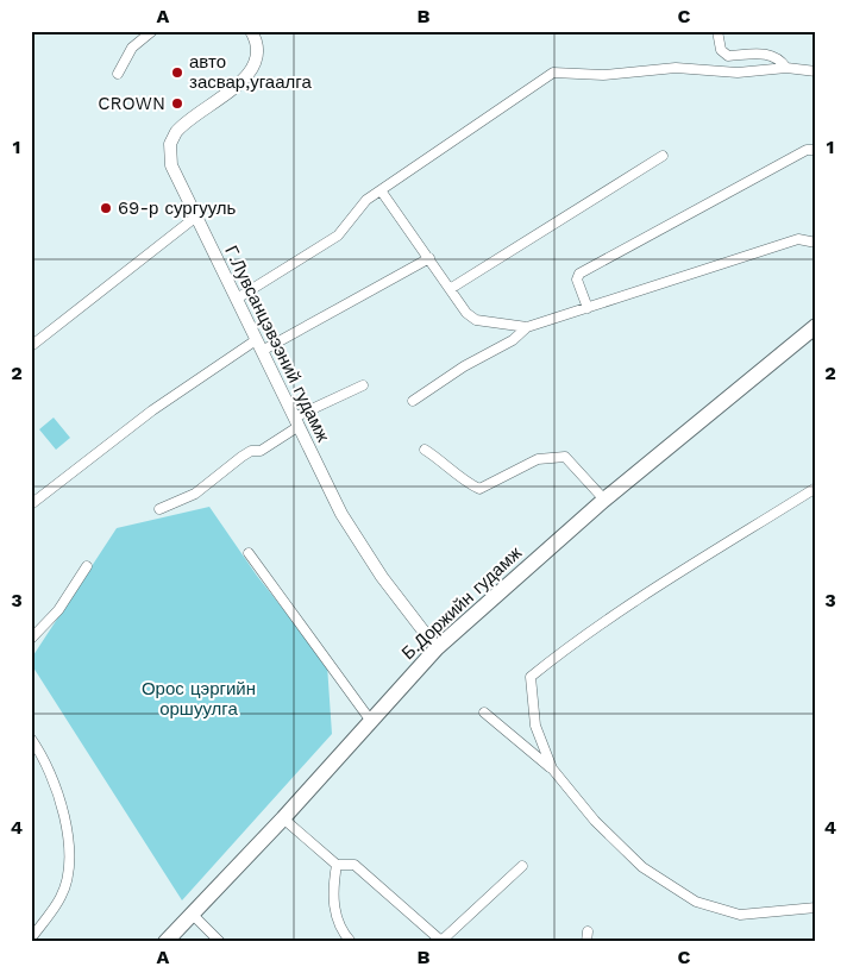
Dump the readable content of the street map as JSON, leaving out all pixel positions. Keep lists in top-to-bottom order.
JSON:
{
  "streets": {
    "main road": ["Б.Доржийн гудамж"],
    "street": ["Г.Лувсанцэвээний гудамж"]
  },
  "crossings": [
    ["Г.Лувсанцэвээний гудамж", "Б.Доржийн гудамж"]
  ],
  "parks": ["Орос цэргийн оршуулга"],
  "places": ["авто засвар,угаалга", "CROWN", "69-р сургууль"],
  "grid": {
    "columns": ["A", "B", "C"],
    "rows": [
      "1",
      "2",
      "3",
      "4"
    ]
  }
}
